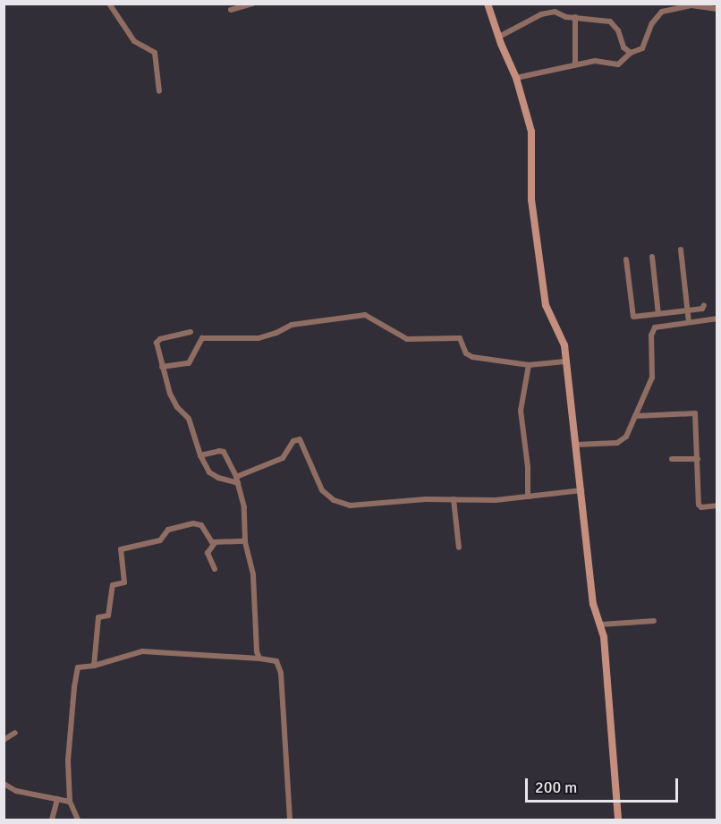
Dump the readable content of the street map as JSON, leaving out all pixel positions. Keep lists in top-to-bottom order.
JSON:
{
  "scale_bar": "200 m"
}
